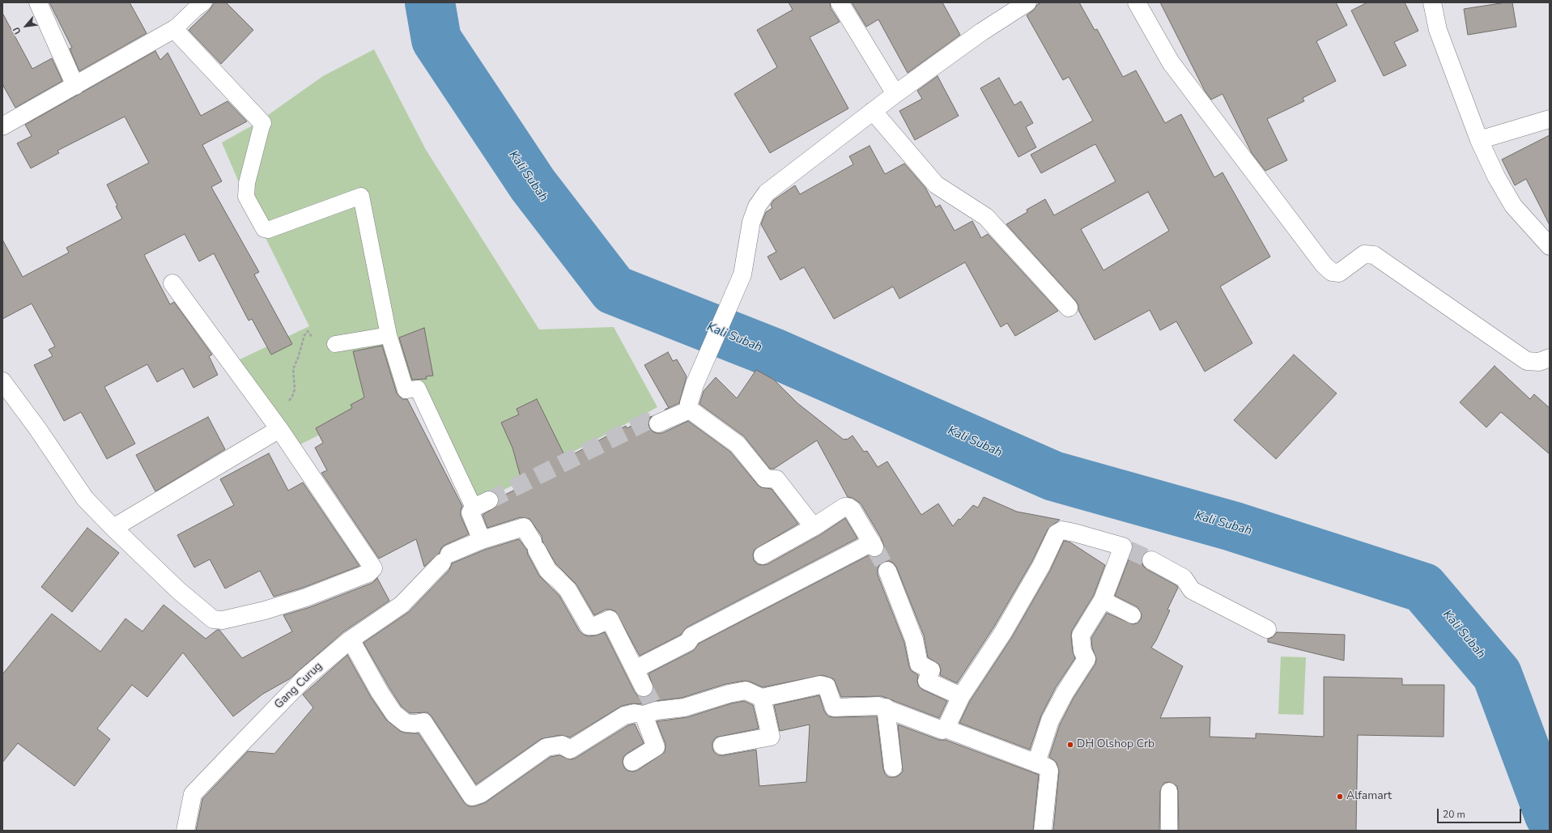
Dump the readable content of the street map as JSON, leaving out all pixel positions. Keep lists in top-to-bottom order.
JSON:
{
  "streets": {
    "street": ["Gang Curug"]
  },
  "water": ["Kali Subah"],
  "places": ["DH Olshop Crb", "Alfamart"],
  "scale_bar": "20 m",
  "north": "bottom left"
}
